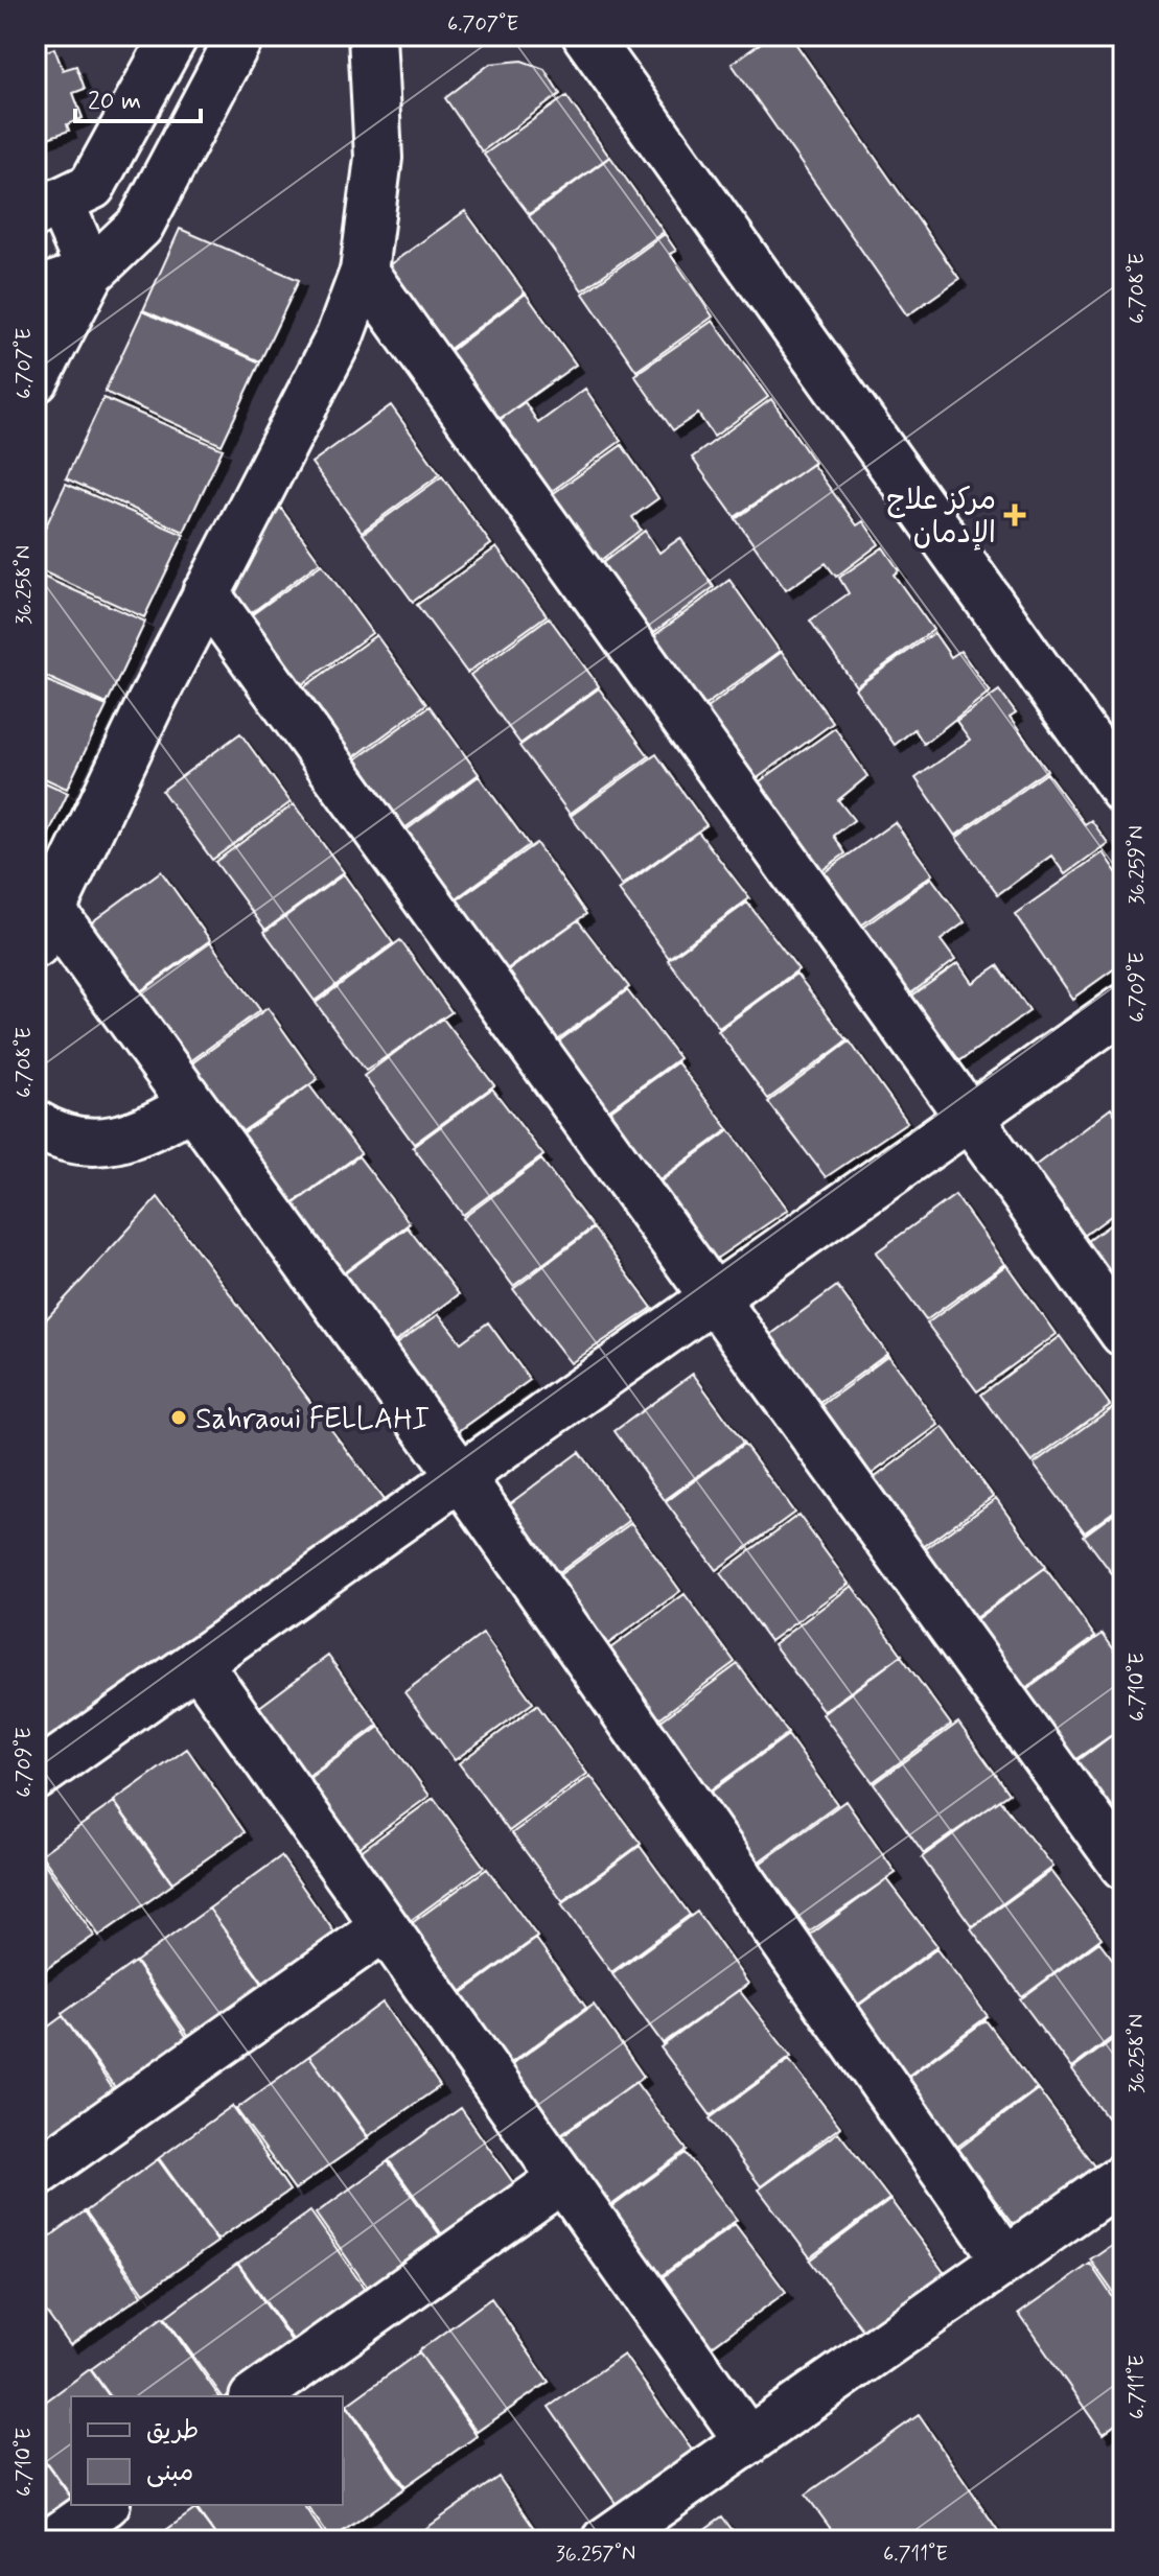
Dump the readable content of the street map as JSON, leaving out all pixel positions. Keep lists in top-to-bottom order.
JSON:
{
  "places": {
    "health": ["مركز علاج الإدمان"],
    "other": ["Sahraoui FELLAHI"]
  },
  "legend": ["طريق", "مبنى"],
  "scale_bar": "20 m",
  "coordinates": [
    "6.707°E",
    "6.708°E",
    "36.258°N",
    "36.259°N",
    "6.709°E",
    "6.710°E",
    "6.711°E",
    "36.257°N"
  ]
}
